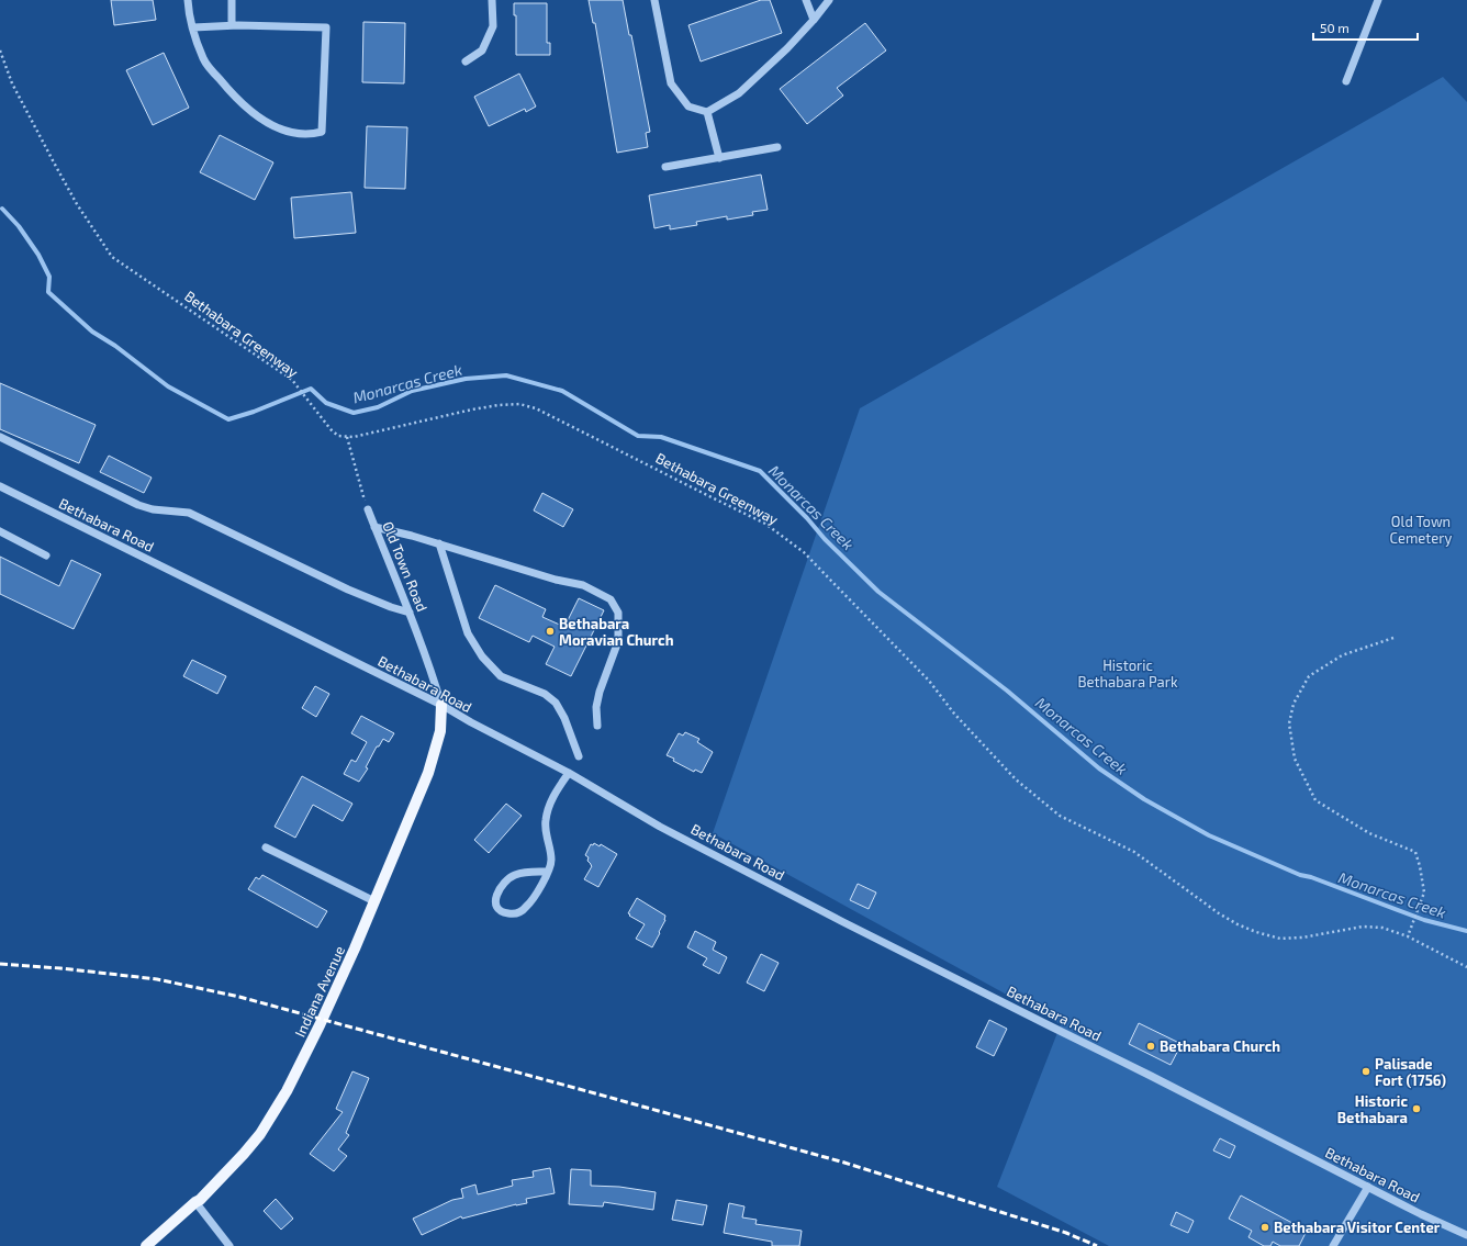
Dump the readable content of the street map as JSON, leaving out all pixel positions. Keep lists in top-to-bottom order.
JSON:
{
  "streets": {
    "main road": ["Indiana Avenue"],
    "street": ["Bethabara Road", "Old Town Road"],
    "path": ["Bethabara Greenway"]
  },
  "crossings": [
    ["Bethabara Greenway", "Old Town Road"],
    ["Bethabara Road", "Old Town Road"],
    ["Bethabara Road", "Indiana Avenue"],
    ["Old Town Road", "Indiana Avenue"]
  ],
  "water": ["Monarcas Creek"],
  "parks": ["Old Town Cemetery", "Historic Bethabara Park"],
  "places": [
    "Bethabara Moravian Church",
    "Bethabara Church",
    "Palisade Fort (1756)",
    "Historic Bethabara",
    "Bethabara Visitor Center"
  ],
  "scale_bar": "50 m"
}
